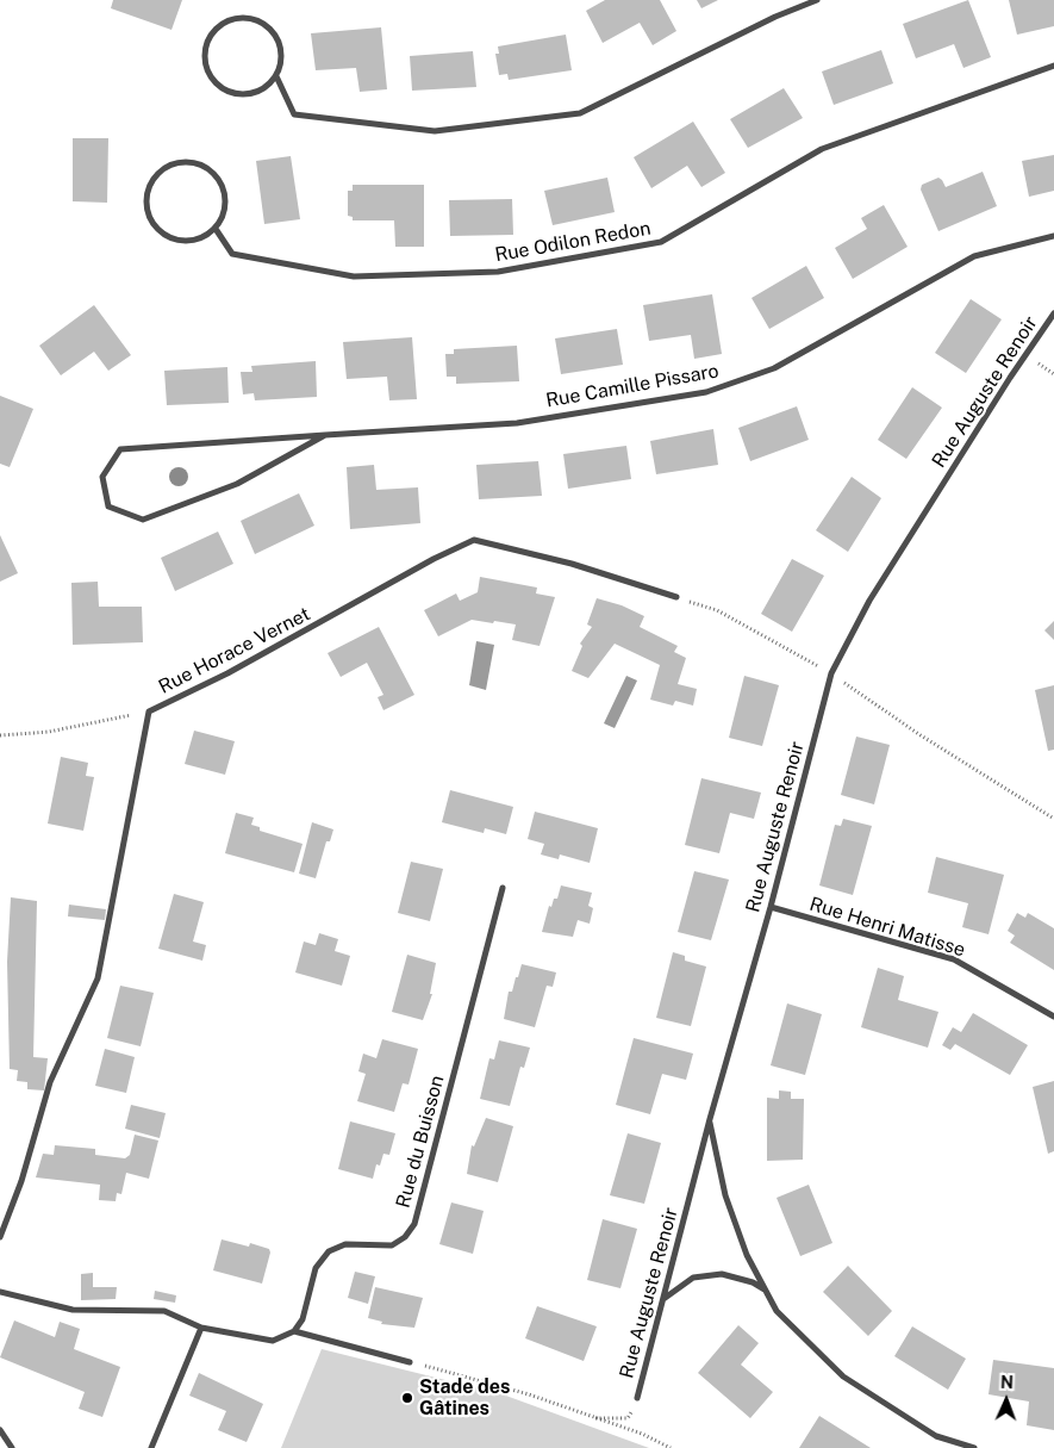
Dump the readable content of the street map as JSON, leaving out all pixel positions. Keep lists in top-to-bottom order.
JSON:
{
  "streets": {
    "street": [
      "Rue Odilon Redon",
      "Rue Camille Pissaro",
      "Rue Auguste Renoir",
      "Rue Horace Vernet",
      "Rue Henri Matisse",
      "Rue du Buisson"
    ]
  },
  "crossings": [
    ["Rue Auguste Renoir", "Rue Henri Matisse"]
  ],
  "places": ["Stade des Gâtines"],
  "north": "top"
}
